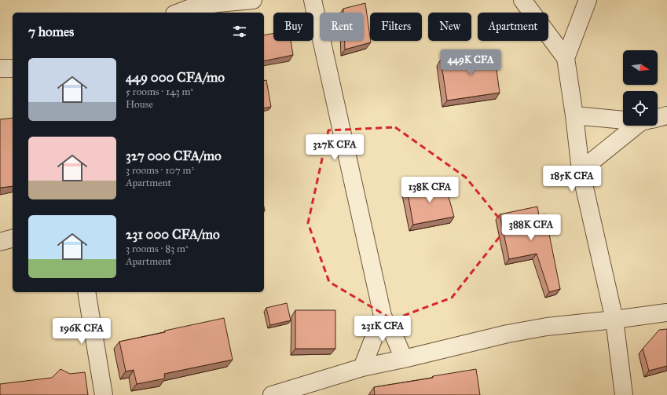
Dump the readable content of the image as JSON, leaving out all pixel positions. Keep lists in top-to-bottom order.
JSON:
{
  "north": "right",
  "page": {
    "chip": [
      "Buy",
      "Rent",
      "Filters",
      "New",
      "Apartment"
    ],
    "heading": "7 homes",
    "price": [
      "449K CFA",
      "327K CFA",
      "185K CFA",
      "138K CFA",
      "388K CFA",
      "231K CFA",
      "196K CFA"
    ],
    "list": [
      {
        "name": "449 000 CFA/mo",
        "note": "5 rooms · 143 m² · House"
      },
      {
        "name": "327 000 CFA/mo",
        "note": "3 rooms · 107 m² · Apartment"
      },
      {
        "name": "231 000 CFA/mo",
        "note": "3 rooms · 83 m² · Apartment"
      }
    ]
  }
}
